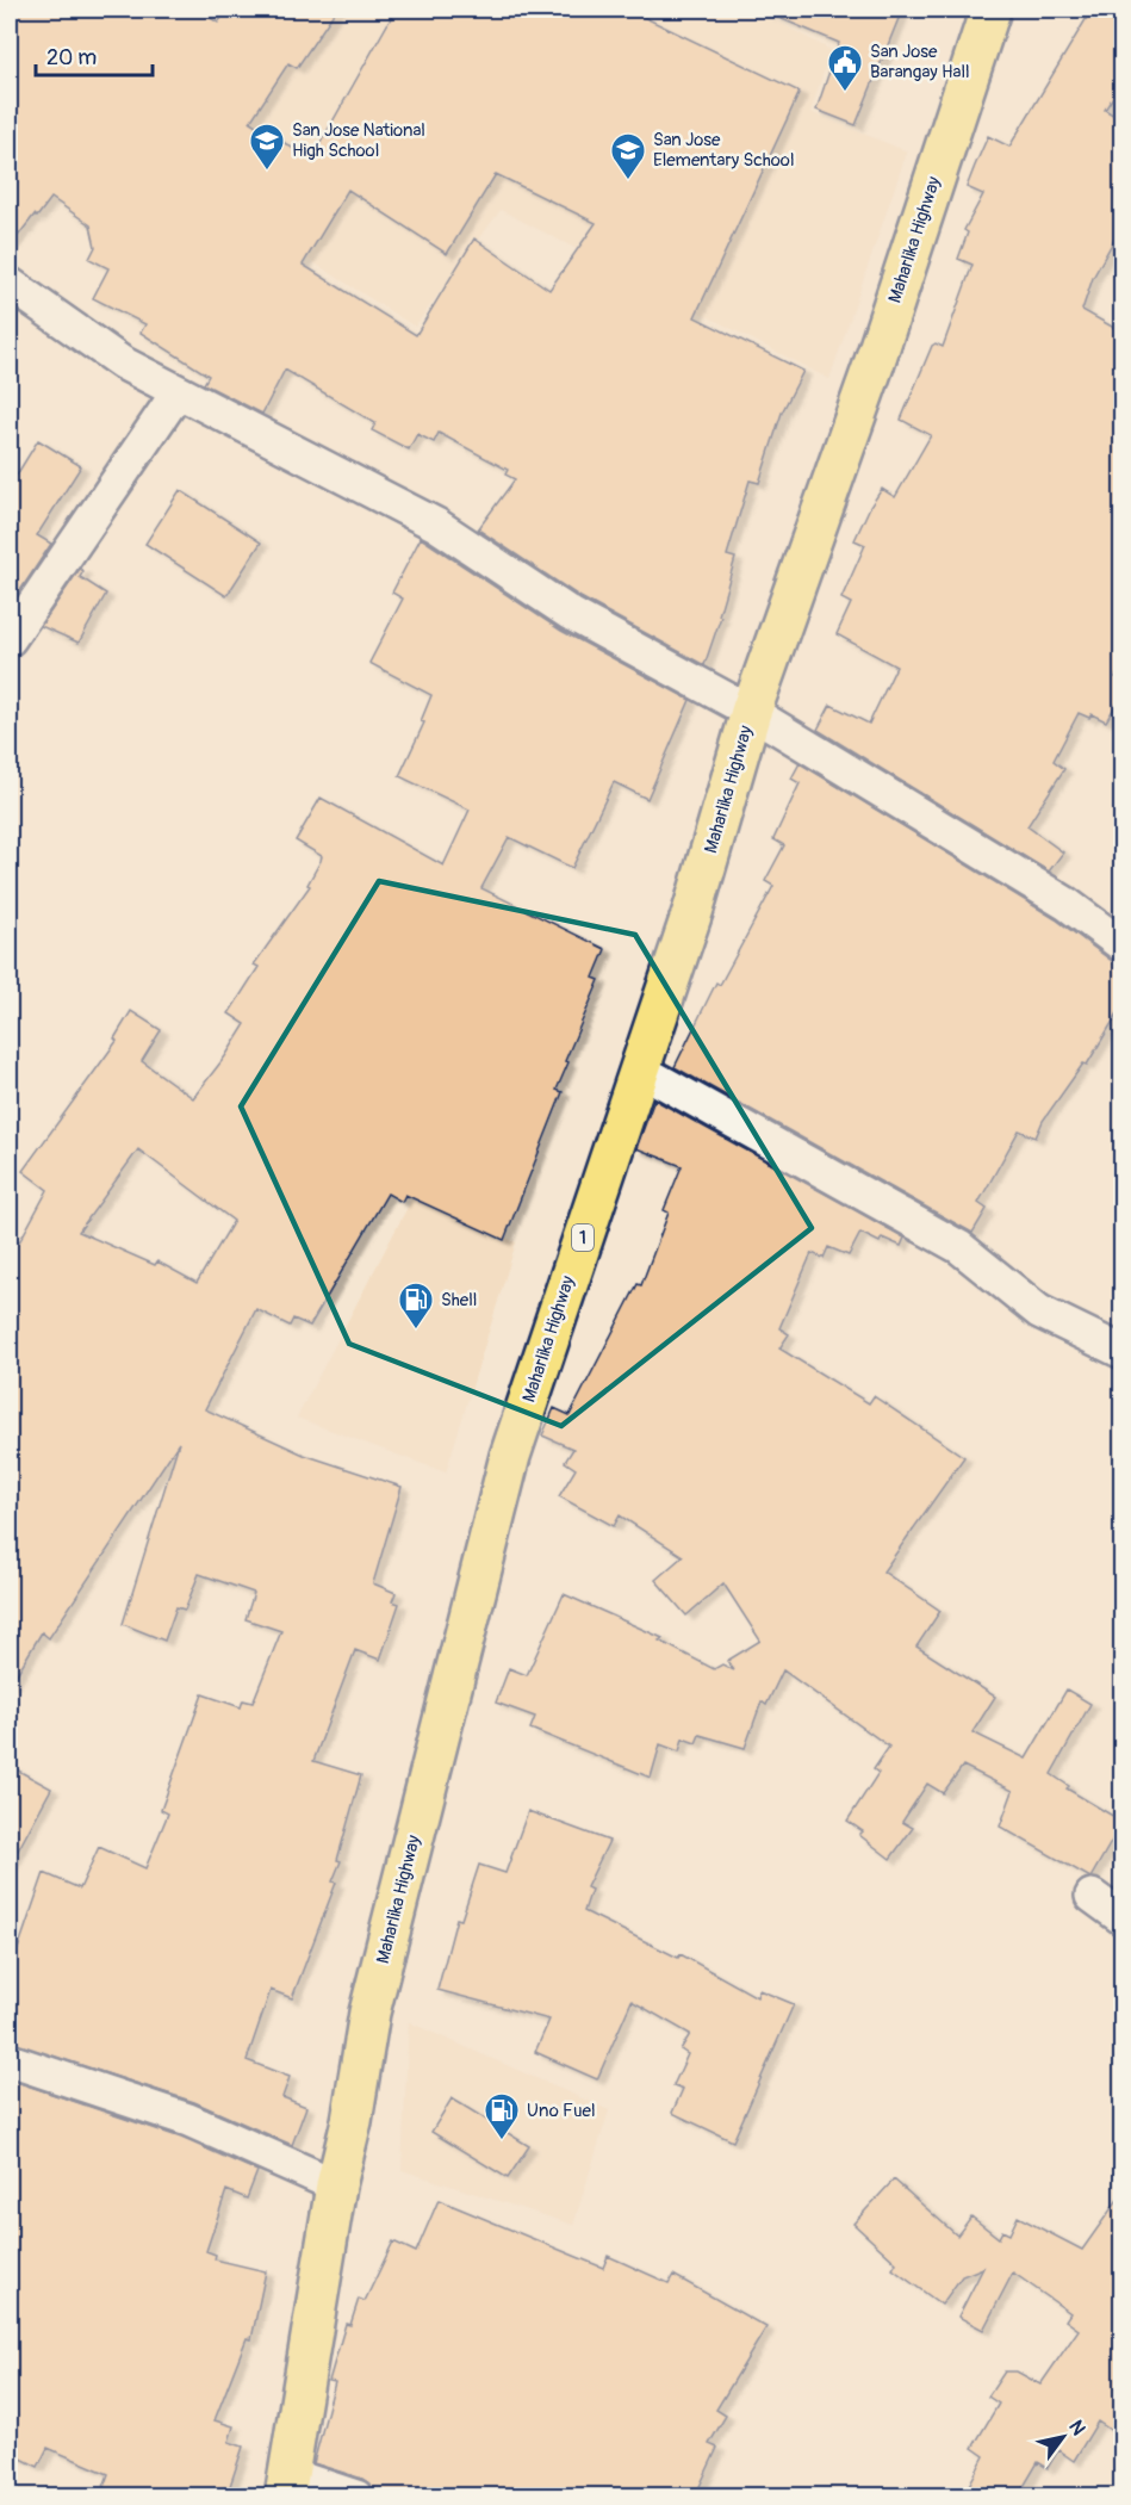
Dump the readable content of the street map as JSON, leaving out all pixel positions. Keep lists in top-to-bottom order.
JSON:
{
  "streets": {
    "highway": ["Maharlika Highway", "1"]
  },
  "places": {
    "public building": ["San Jose Barangay Hall"],
    "school or university": ["San Jose National High School", "San Jose Elementary School"],
    "fuel station": ["Shell", "Uno Fuel"]
  },
  "scale_bar": "20 m",
  "north": "top right"
}
